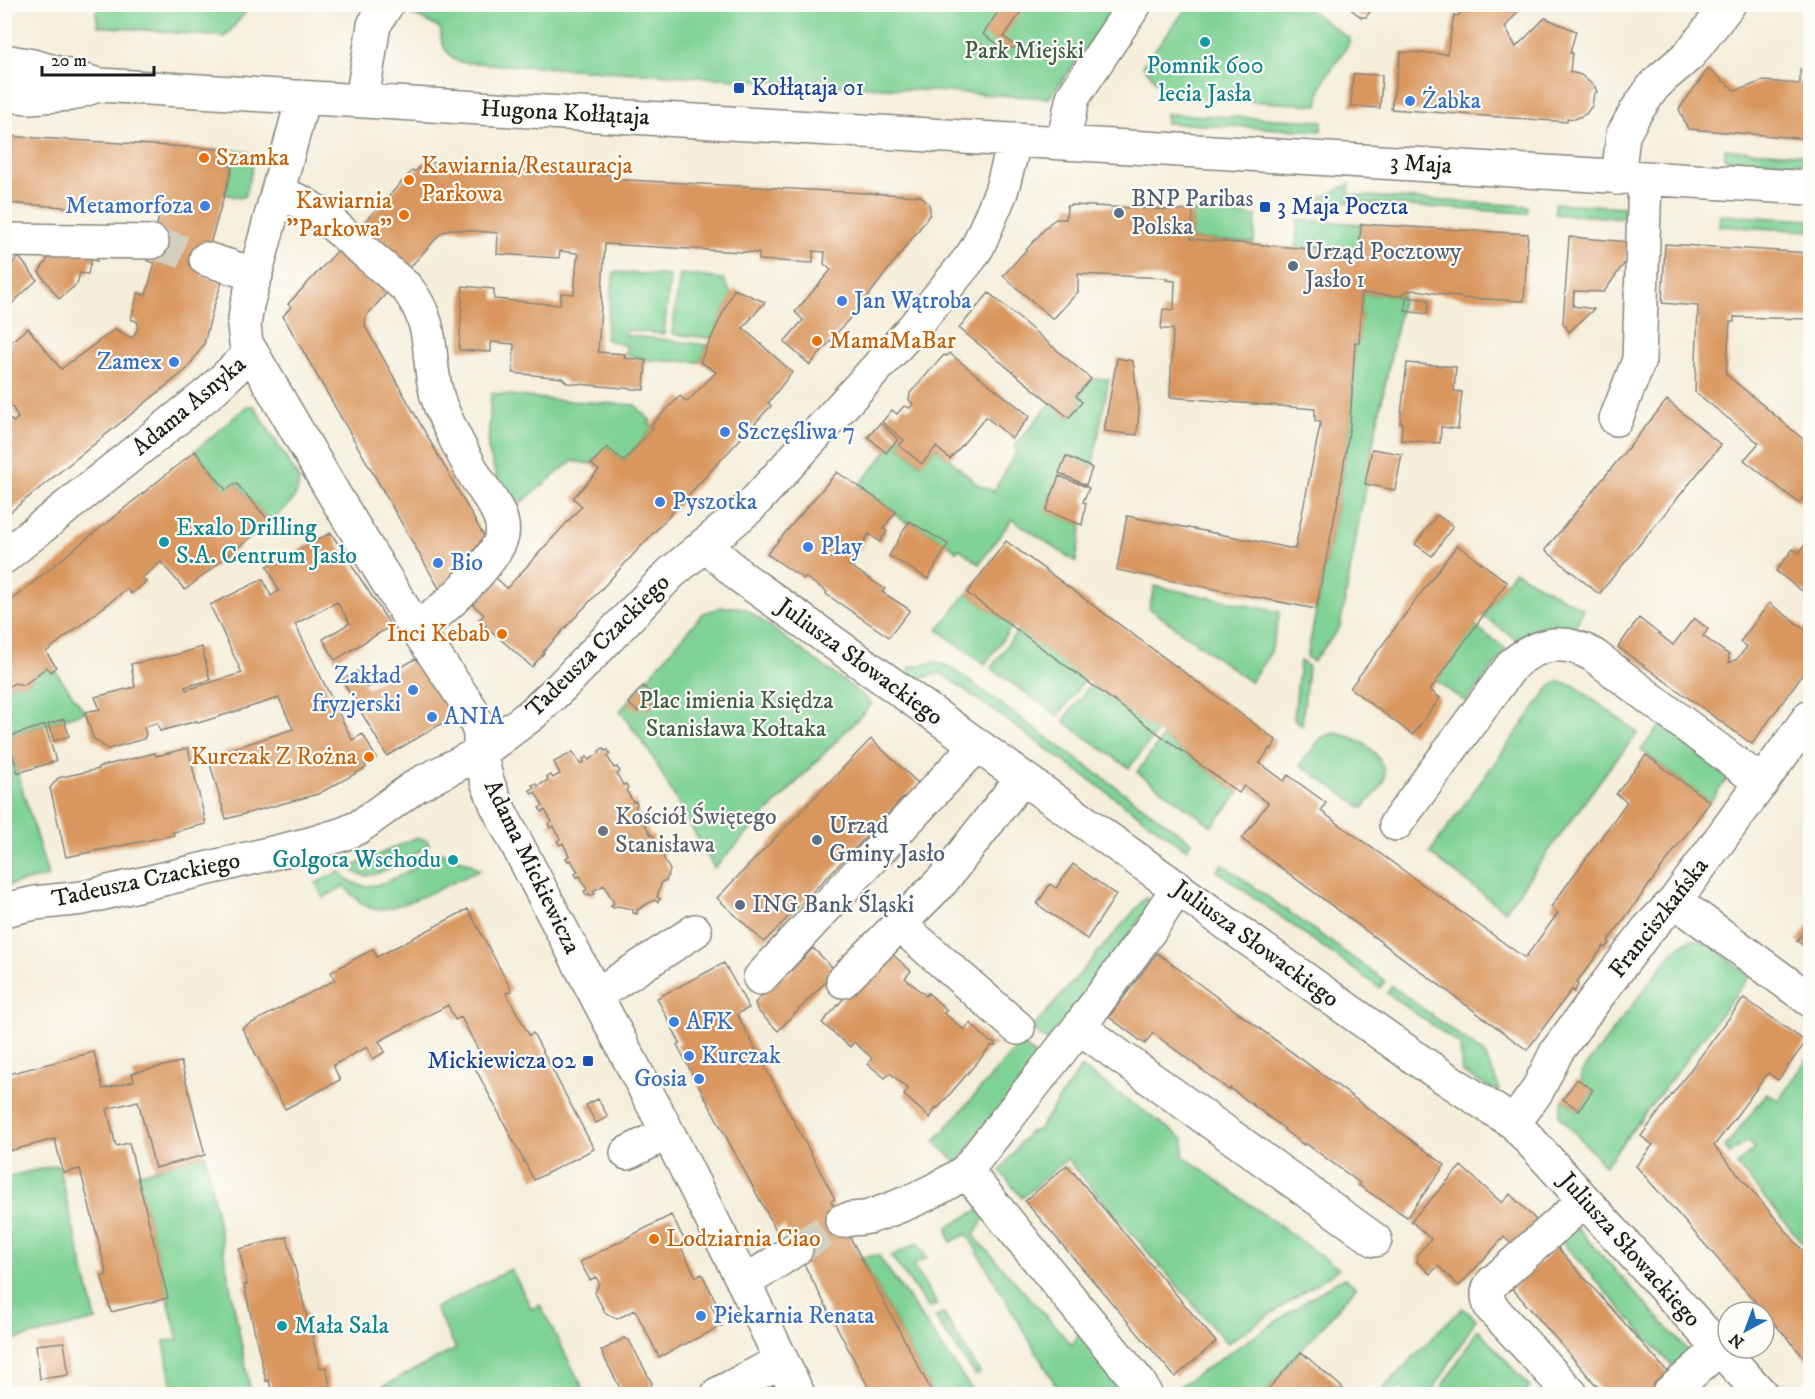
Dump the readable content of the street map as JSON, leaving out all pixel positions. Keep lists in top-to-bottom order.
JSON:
{
  "streets": {
    "street": [
      "Hugona Kołłątaja",
      "3 Maja",
      "Adama Asnyka",
      "Tadeusza Czackiego",
      "Juliusza Słowackiego",
      "Adama Mickiewicza",
      "Franciszkańska"
    ]
  },
  "crossings": [
    ["Hugona Kołłątaja", "3 Maja"],
    ["Hugona Kołłątaja", "Adama Asnyka"],
    ["Hugona Kołłątaja", "Tadeusza Czackiego"],
    ["3 Maja", "Tadeusza Czackiego"],
    ["Adama Asnyka", "Adama Mickiewicza"],
    ["Tadeusza Czackiego", "Juliusza Słowackiego"],
    ["Tadeusza Czackiego", "Adama Mickiewicza"],
    ["Juliusza Słowackiego", "Franciszkańska"]
  ],
  "parks": ["Park Miejski", "Plac imienia Księdza Stanisława Kołtaka"],
  "places": {
    "other": [
      "Pomnik 600 lecia Jasła",
      "Żabka",
      "Szamka",
      "Kawiarnia/Restauracja Parkowa",
      "Metamorfoza",
      "BNP Paribas Polska",
      "Kawiarnia \"Parkowa\"",
      "Urząd Pocztowy Jasło 1",
      "Jan Wątroba",
      "MamaMaBar",
      "Zamex",
      "Szczęśliwa 7",
      "Pyszotka",
      "Exalo Drilling S.A. Centrum Jasło",
      "Play",
      "Bio",
      "Inci Kebab",
      "Zakład fryzjerski",
      "ANIA",
      "Kurczak Z Rożna",
      "Kościół Świętego Stanisława",
      "Urząd Gminy Jasło",
      "Golgota Wschodu",
      "ING Bank Śląski",
      "AFK",
      "Kurczak",
      "Gosia",
      "Lodziarnia Ciao",
      "Piekarnia Renata",
      "Mała Sala"
    ],
    "transit": ["Kołłątaja 01", "3 Maja Poczta", "Mickiewicza 02"]
  },
  "scale_bar": "20 m",
  "north": "bottom left"
}
